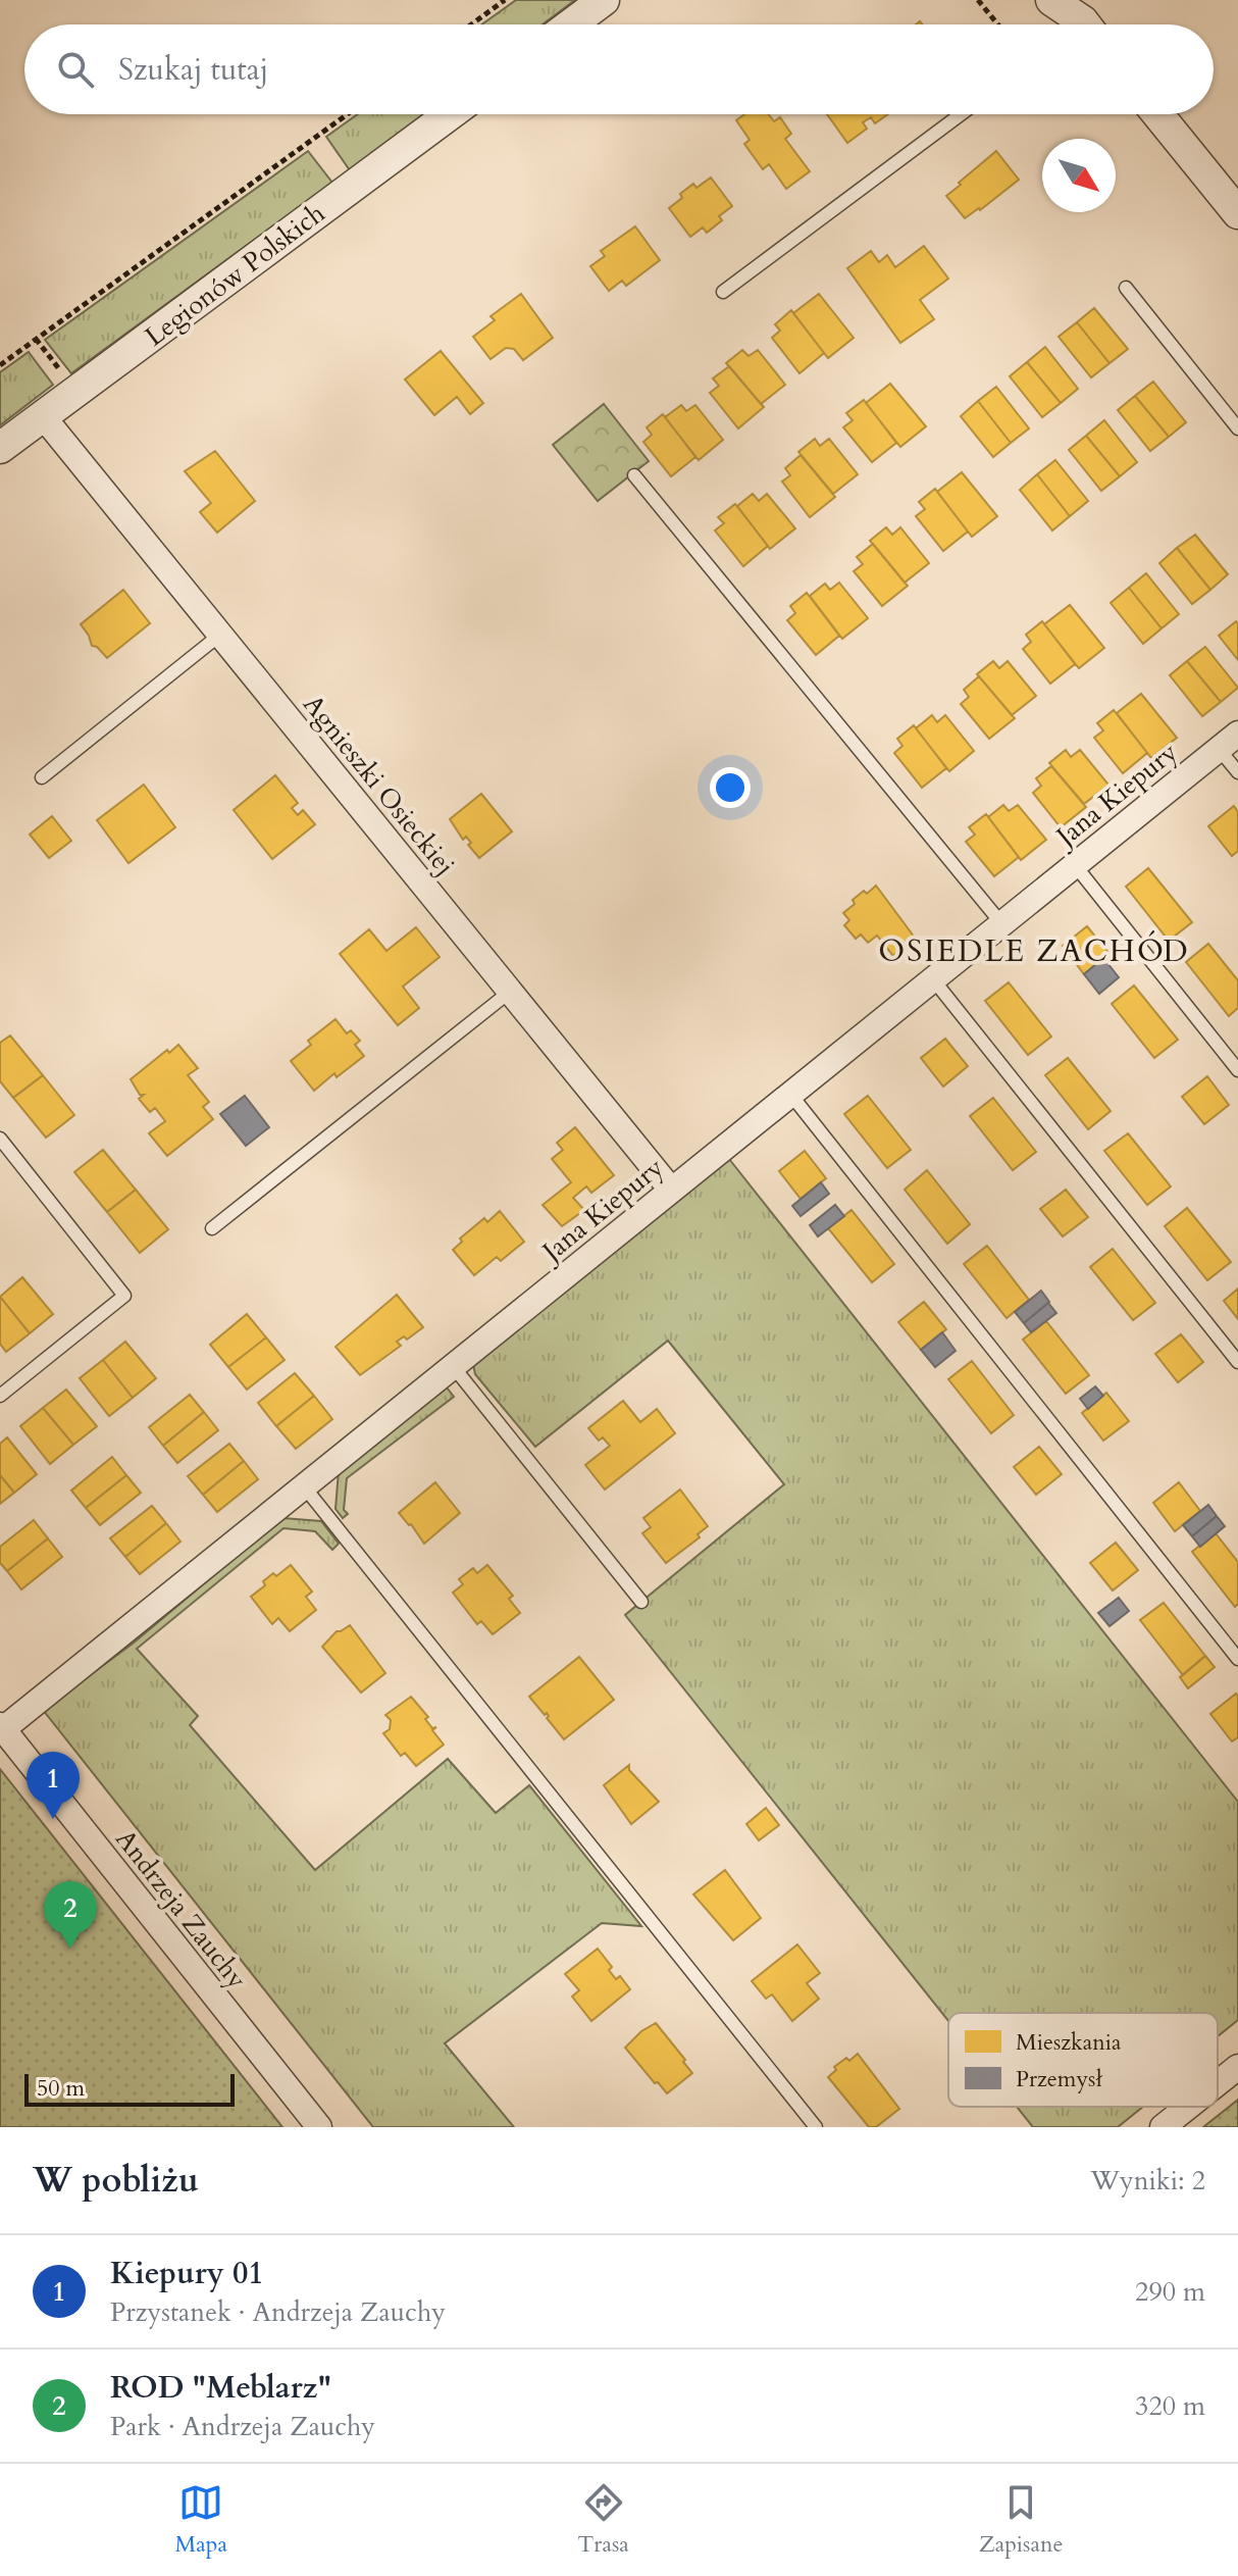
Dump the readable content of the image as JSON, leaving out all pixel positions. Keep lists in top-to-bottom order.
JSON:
{
  "streets": {
    "street": [
      "Legionów Polskich",
      "Agnieszki Osieckiej",
      "Jana Kiepury",
      "Andrzeja Zauchy"
    ]
  },
  "crossings": [
    ["Legionów Polskich", "Agnieszki Osieckiej"],
    ["Agnieszki Osieckiej", "Jana Kiepury"],
    ["Jana Kiepury", "Andrzeja Zauchy"]
  ],
  "districts": ["OSIEDLE ZACHÓD"],
  "legend": ["Mieszkania", "Przemysł"],
  "scale_bar": "50 m",
  "north": "bottom right",
  "page": {
    "search": "Szukaj tutaj",
    "pins": ["1", "2"],
    "scale": "50 m",
    "heading": ["W pobliżu", "Wyniki: 2"],
    "list": [
      {
        "mark": "1",
        "name": "Kiepury 01",
        "note": "Przystanek · Andrzeja Zauchy",
        "value": "290 m"
      },
      {
        "mark": "2",
        "name": "ROD \"Meblarz\"",
        "note": "Park · Andrzeja Zauchy",
        "value": "320 m"
      }
    ],
    "nav": ["Mapa", "Trasa", "Zapisane"]
  }
}
